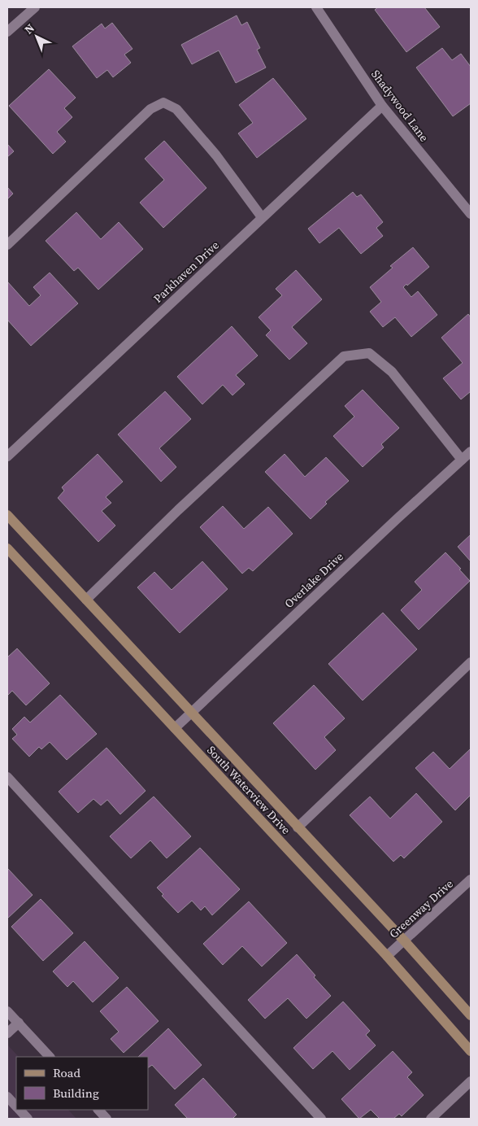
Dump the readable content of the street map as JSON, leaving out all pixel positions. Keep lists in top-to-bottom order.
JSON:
{
  "streets": {
    "street": [
      "Shadywood Lane",
      "Parkhaven Drive",
      "Overlake Drive",
      "South Waterview Drive",
      "Greenway Drive"
    ]
  },
  "crossings": [
    ["Shadywood Lane", "Parkhaven Drive"],
    ["Overlake Drive", "South Waterview Drive"],
    ["South Waterview Drive", "Greenway Drive"]
  ],
  "legend": ["Road", "Building"],
  "north": "top left"
}
